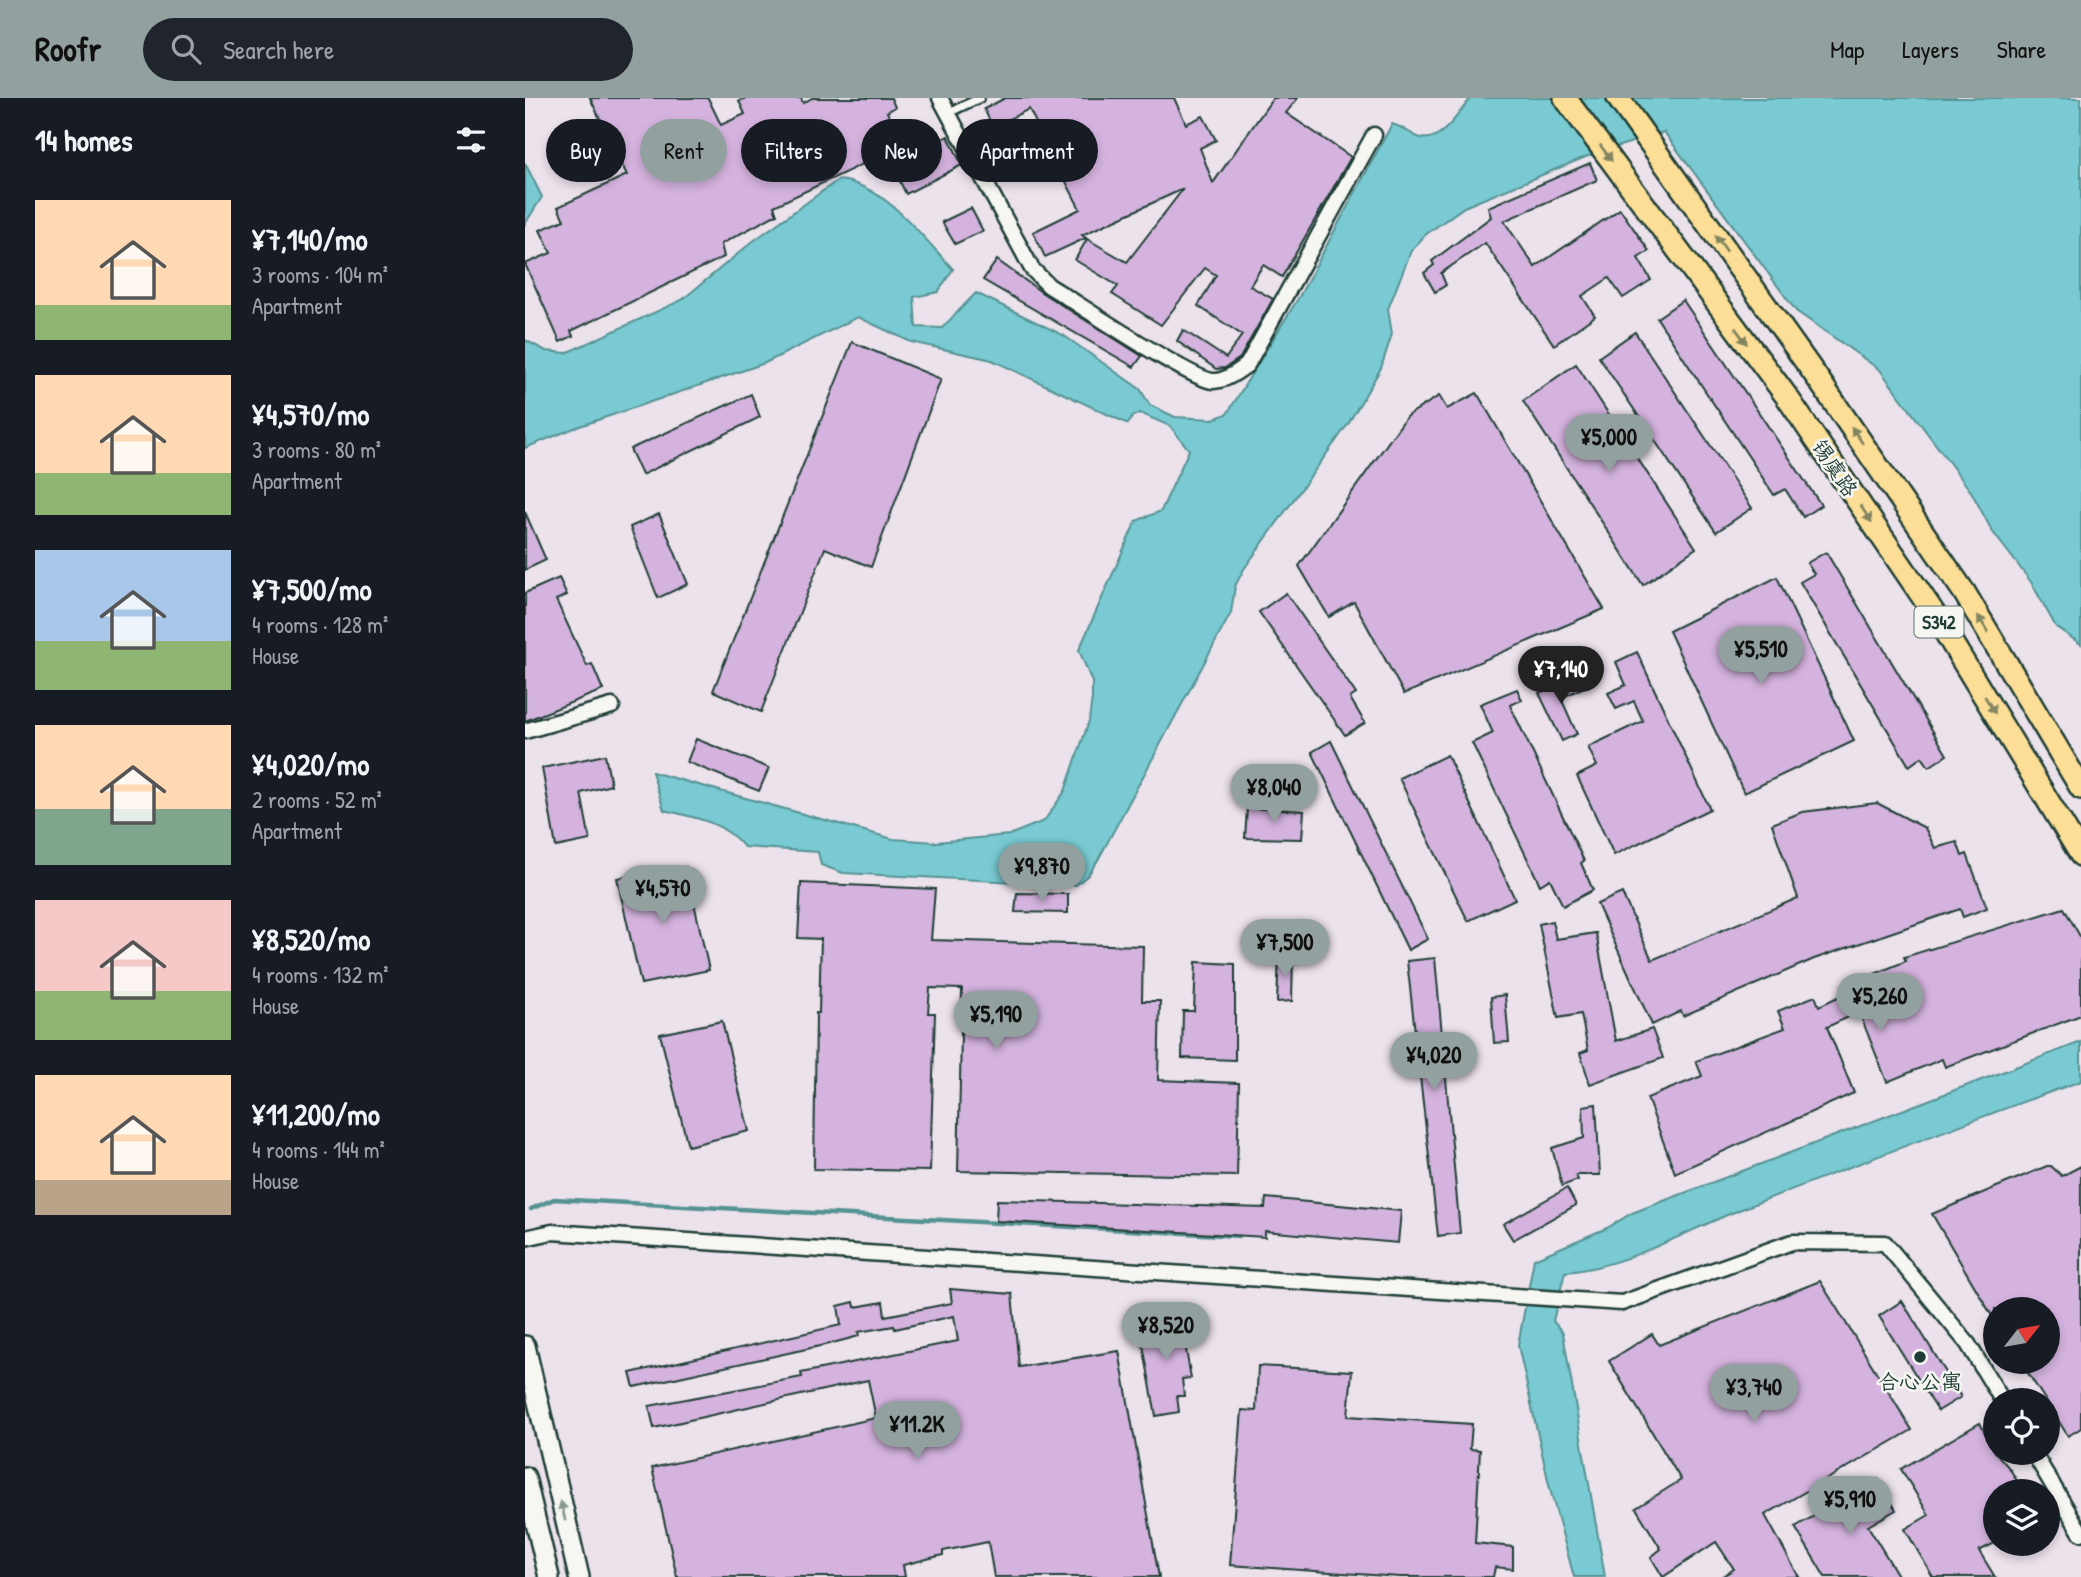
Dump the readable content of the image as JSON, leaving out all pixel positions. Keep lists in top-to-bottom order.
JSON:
{
  "streets": {
    "main road": ["锡虞路", "S342"]
  },
  "places": ["合心公寓"],
  "north": "top right",
  "page": {
    "header": "Roofr",
    "search": "Search here",
    "nav": ["Map", "Layers", "Share"],
    "heading": "14 homes",
    "chip": [
      "Buy",
      "Rent",
      "Filters",
      "New",
      "Apartment"
    ],
    "list": [
      {
        "name": "¥7,140/mo",
        "note": "3 rooms · 104 m² · Apartment"
      },
      {
        "name": "¥4,570/mo",
        "note": "3 rooms · 80 m² · Apartment"
      },
      {
        "name": "¥7,500/mo",
        "note": "4 rooms · 128 m² · House"
      },
      {
        "name": "¥4,020/mo",
        "note": "2 rooms · 52 m² · Apartment"
      },
      {
        "name": "¥8,520/mo",
        "note": "4 rooms · 132 m² · House"
      },
      {
        "name": "¥11,200/mo",
        "note": "4 rooms · 144 m² · House"
      }
    ],
    "price": [
      "¥5,000",
      "¥5,510",
      "¥7,140",
      "¥8,040",
      "¥9,870",
      "¥4,570",
      "¥7,500",
      "¥5,260",
      "¥5,190",
      "¥4,020",
      "¥8,520",
      "¥3,740",
      "¥11.2K",
      "¥5,910"
    ]
  }
}
